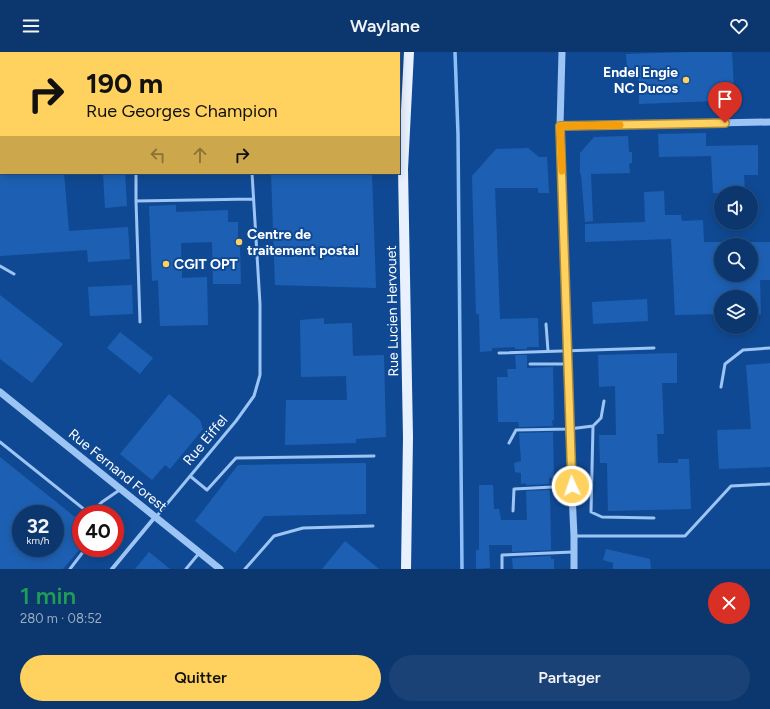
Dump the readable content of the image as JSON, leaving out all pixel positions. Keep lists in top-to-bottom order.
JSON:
{
  "streets": {
    "main road": ["Rue Lucien Hervouet"],
    "street": ["Rue Eiffel", "Rue Fernand Forest"]
  },
  "crossings": [
    ["Rue Eiffel", "Rue Fernand Forest"]
  ],
  "places": ["Endel Engie NC Ducos", "Centre de traitement postal", "CGIT OPT"],
  "page": {
    "header": "Waylane",
    "turn": ["190 m", "Rue Georges Champion"],
    "speed": "32 km/h",
    "limit": "40",
    "heading": ["1 min", "280 m · 08:52"],
    "buttons": ["Quitter", "Partager"]
  }
}
